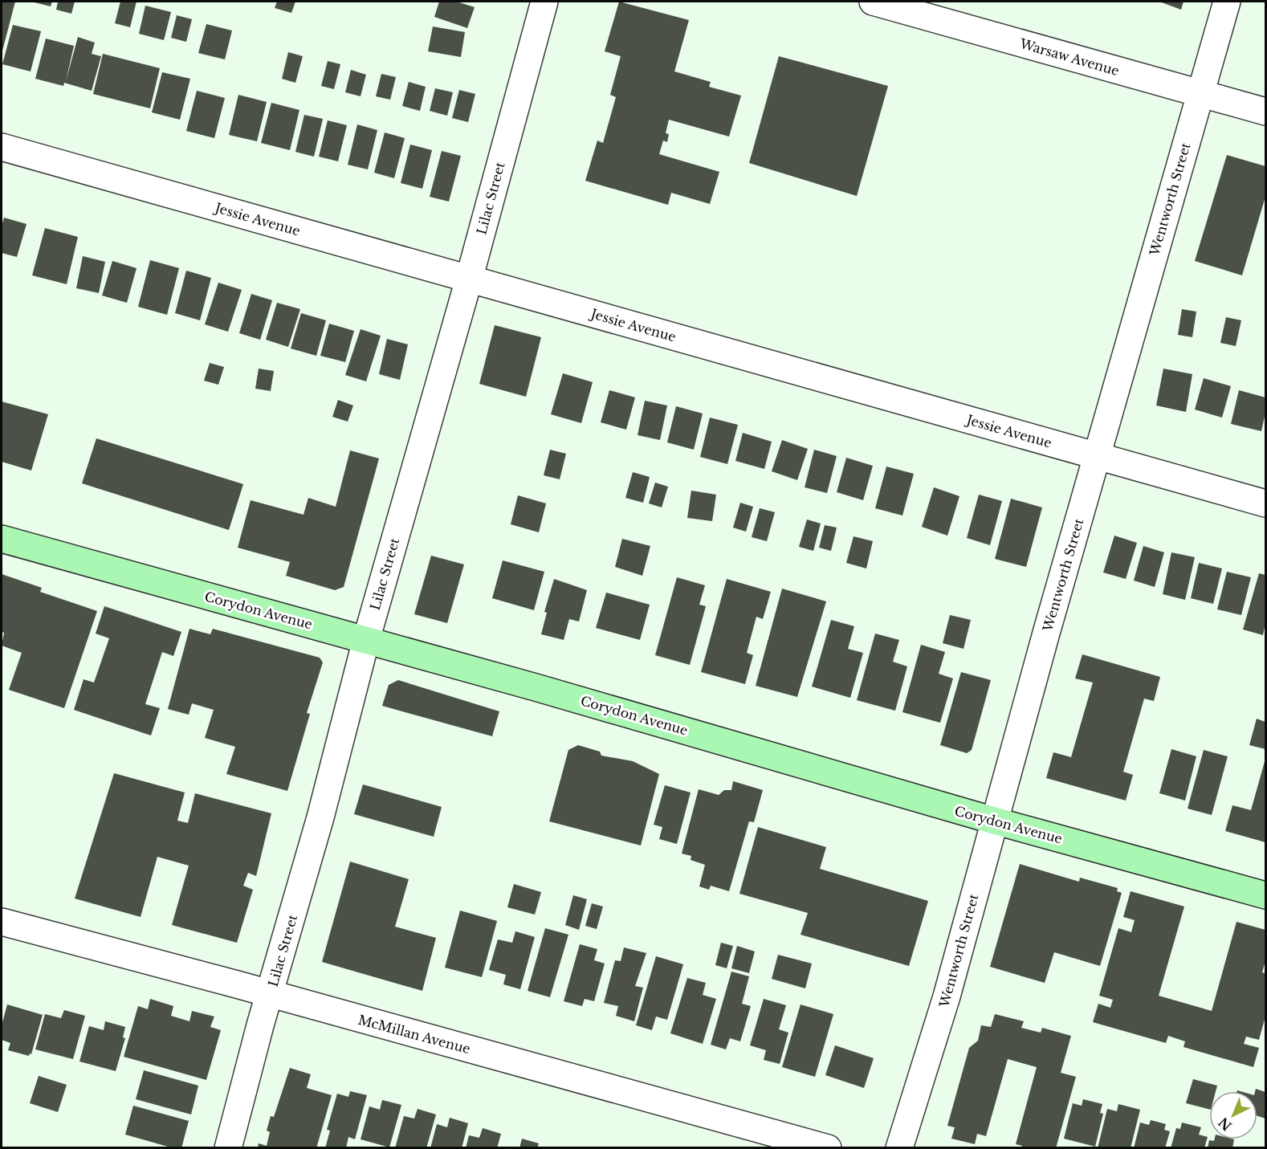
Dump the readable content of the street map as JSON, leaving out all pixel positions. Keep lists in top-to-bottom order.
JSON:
{
  "streets": {
    "main road": ["Corydon Avenue"],
    "street": [
      "Warsaw Avenue",
      "Lilac Street",
      "Wentworth Street",
      "Jessie Avenue",
      "McMillan Avenue"
    ]
  },
  "crossings": [
    ["Warsaw Avenue", "Wentworth Street"],
    ["Lilac Street", "Jessie Avenue"],
    ["Lilac Street", "Corydon Avenue"],
    ["Lilac Street", "McMillan Avenue"],
    ["Wentworth Street", "Jessie Avenue"],
    ["Wentworth Street", "Corydon Avenue"]
  ],
  "north": "bottom left"
}
